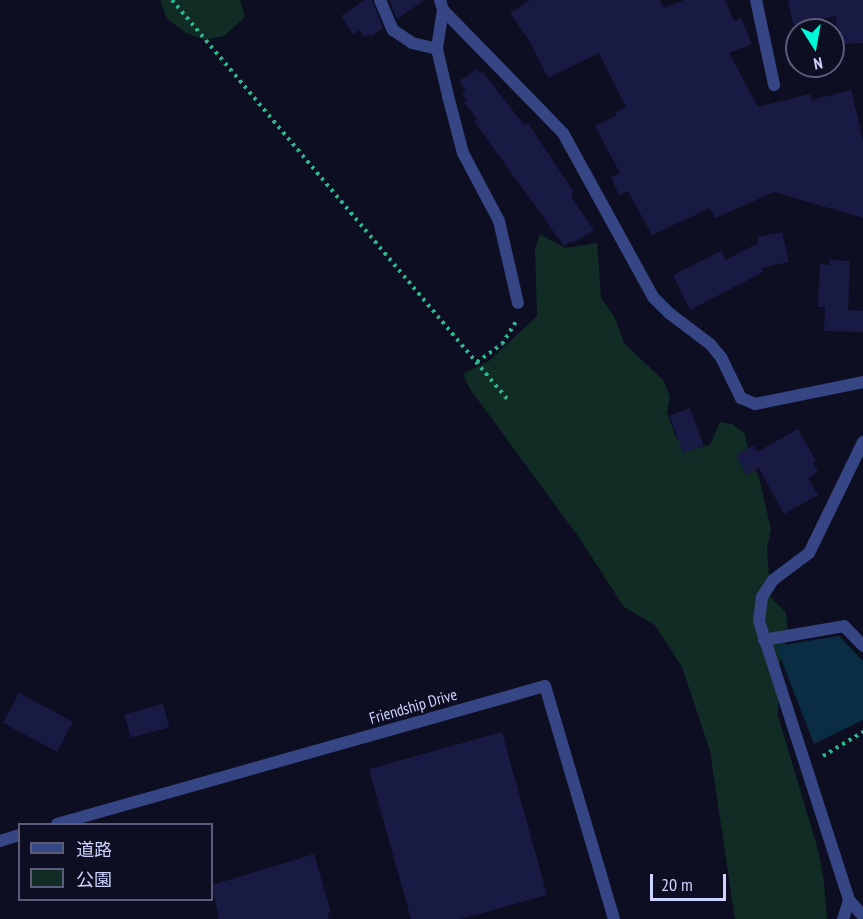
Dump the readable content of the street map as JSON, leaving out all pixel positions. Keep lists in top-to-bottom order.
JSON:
{
  "streets": {
    "street": ["Friendship Drive"]
  },
  "legend": ["道路", "公園"],
  "scale_bar": "20 m",
  "north": "bottom"
}
